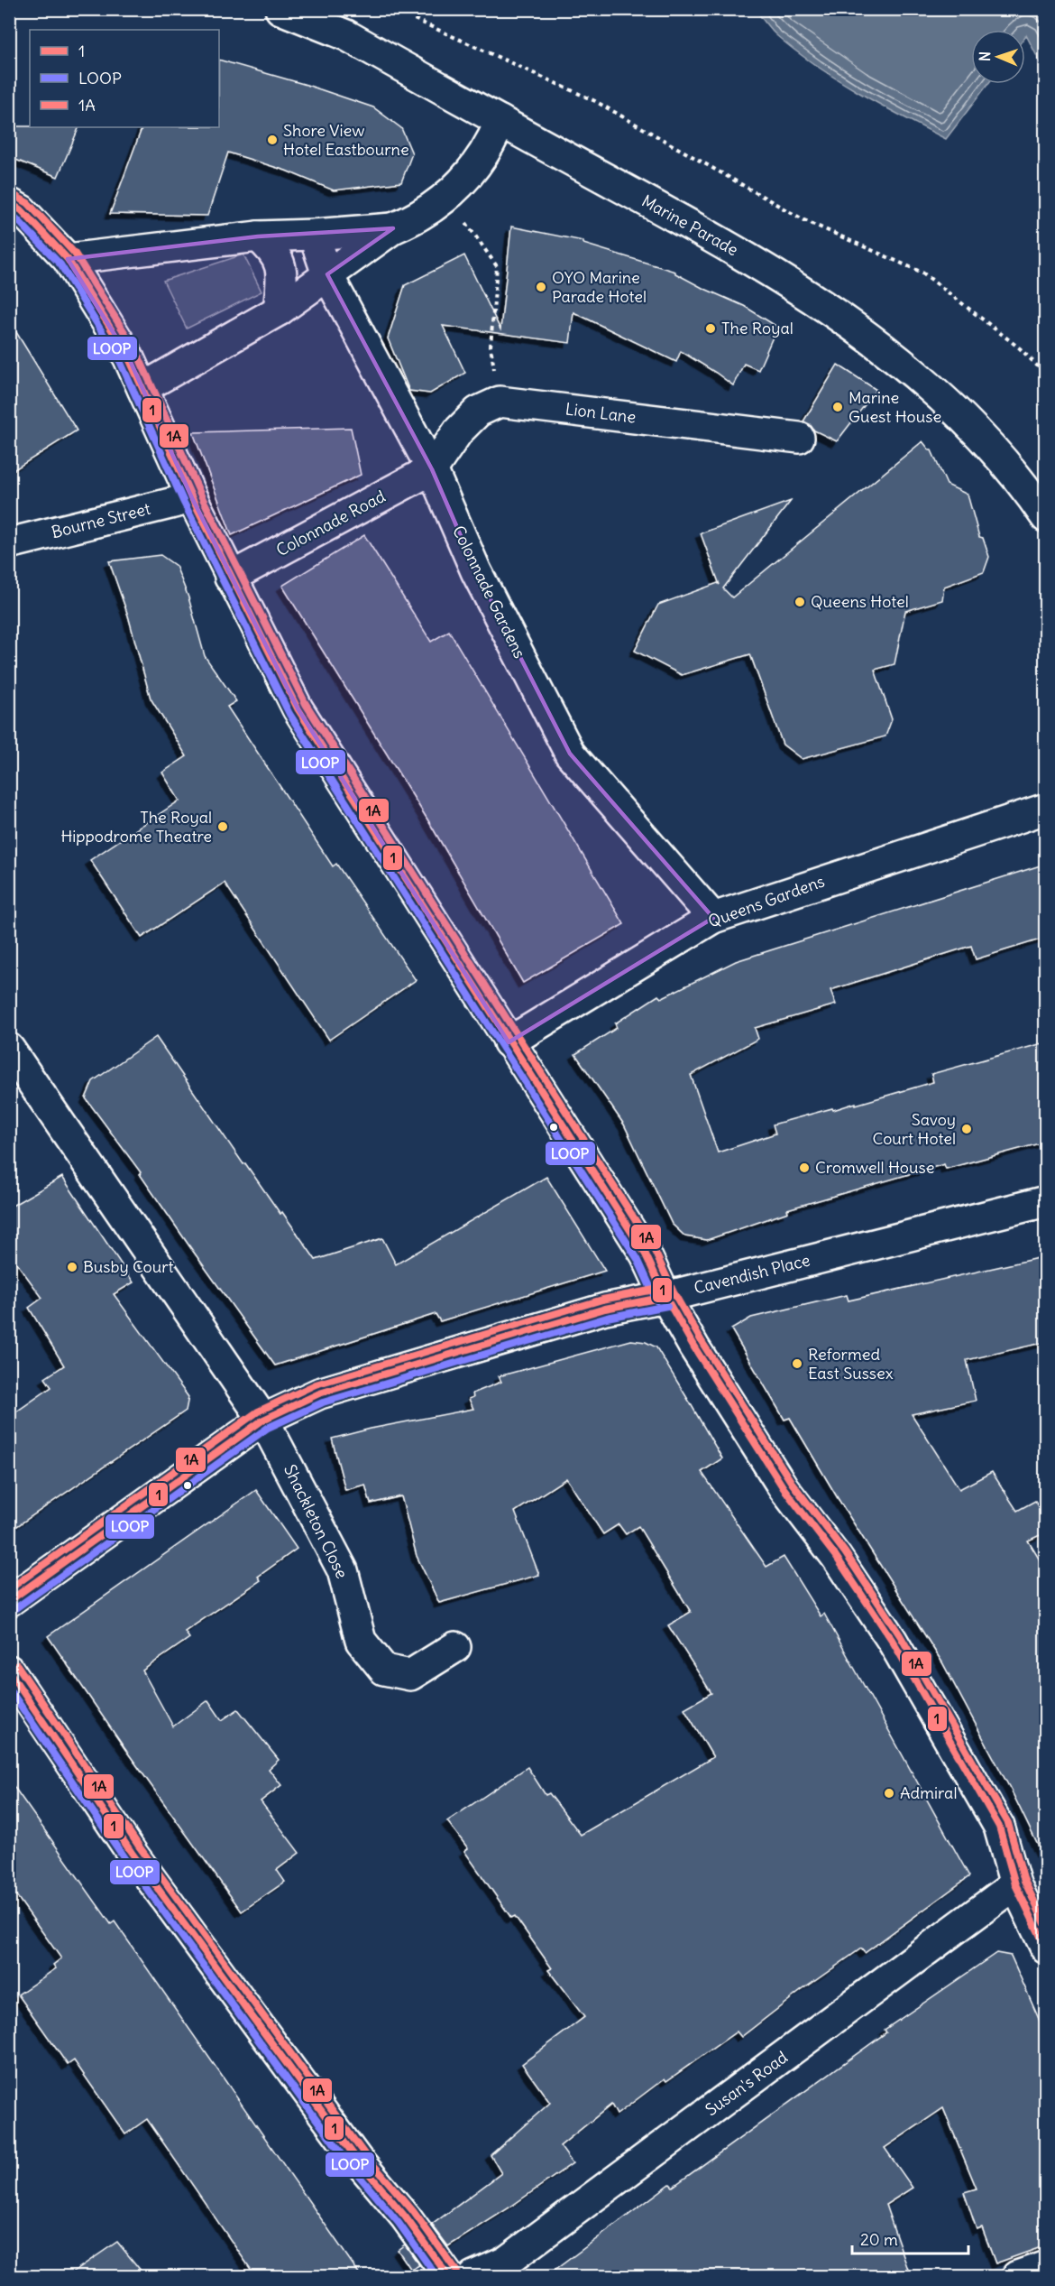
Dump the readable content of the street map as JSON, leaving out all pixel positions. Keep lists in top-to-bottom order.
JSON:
{
  "streets": {
    "street": [
      "Marine Parade",
      "Lion Lane",
      "Bourne Street",
      "Colonnade Road",
      "Colonnade Gardens",
      "Queens Gardens",
      "Cavendish Place",
      "Shackleton Close",
      "Susan's Road"
    ]
  },
  "crossings": [
    ["Colonnade Road", "Colonnade Gardens"],
    ["Colonnade Gardens", "Queens Gardens"],
    ["Cavendish Place", "Shackleton Close"]
  ],
  "places": [
    "Shore View Hotel Eastbourne",
    "OYO Marine Parade Hotel",
    "The Royal",
    "Marine Guest House",
    "Queens Hotel",
    "The Royal Hippodrome Theatre",
    "Savoy Court Hotel",
    "Cromwell House",
    "Busby Court",
    "Reformed East Sussex",
    "Admiral"
  ],
  "lines": ["transit line 1A", "transit line 1", "transit line LOOP"],
  "legend": ["1", "LOOP", "1A"],
  "scale_bar": "20 m",
  "north": "left"
}
